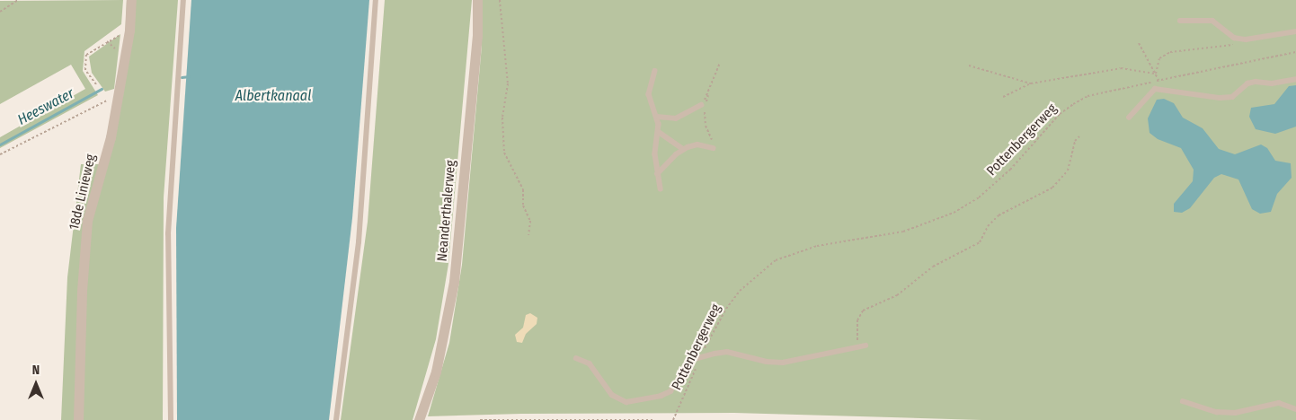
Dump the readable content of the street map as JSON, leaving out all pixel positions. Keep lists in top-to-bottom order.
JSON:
{
  "streets": {
    "street": ["18de Linieweg", "Neanderthalerweg"],
    "path": ["Pottenbergerweg"]
  },
  "water": ["Albertkanaal", "Heeswater"],
  "north": "top"
}
